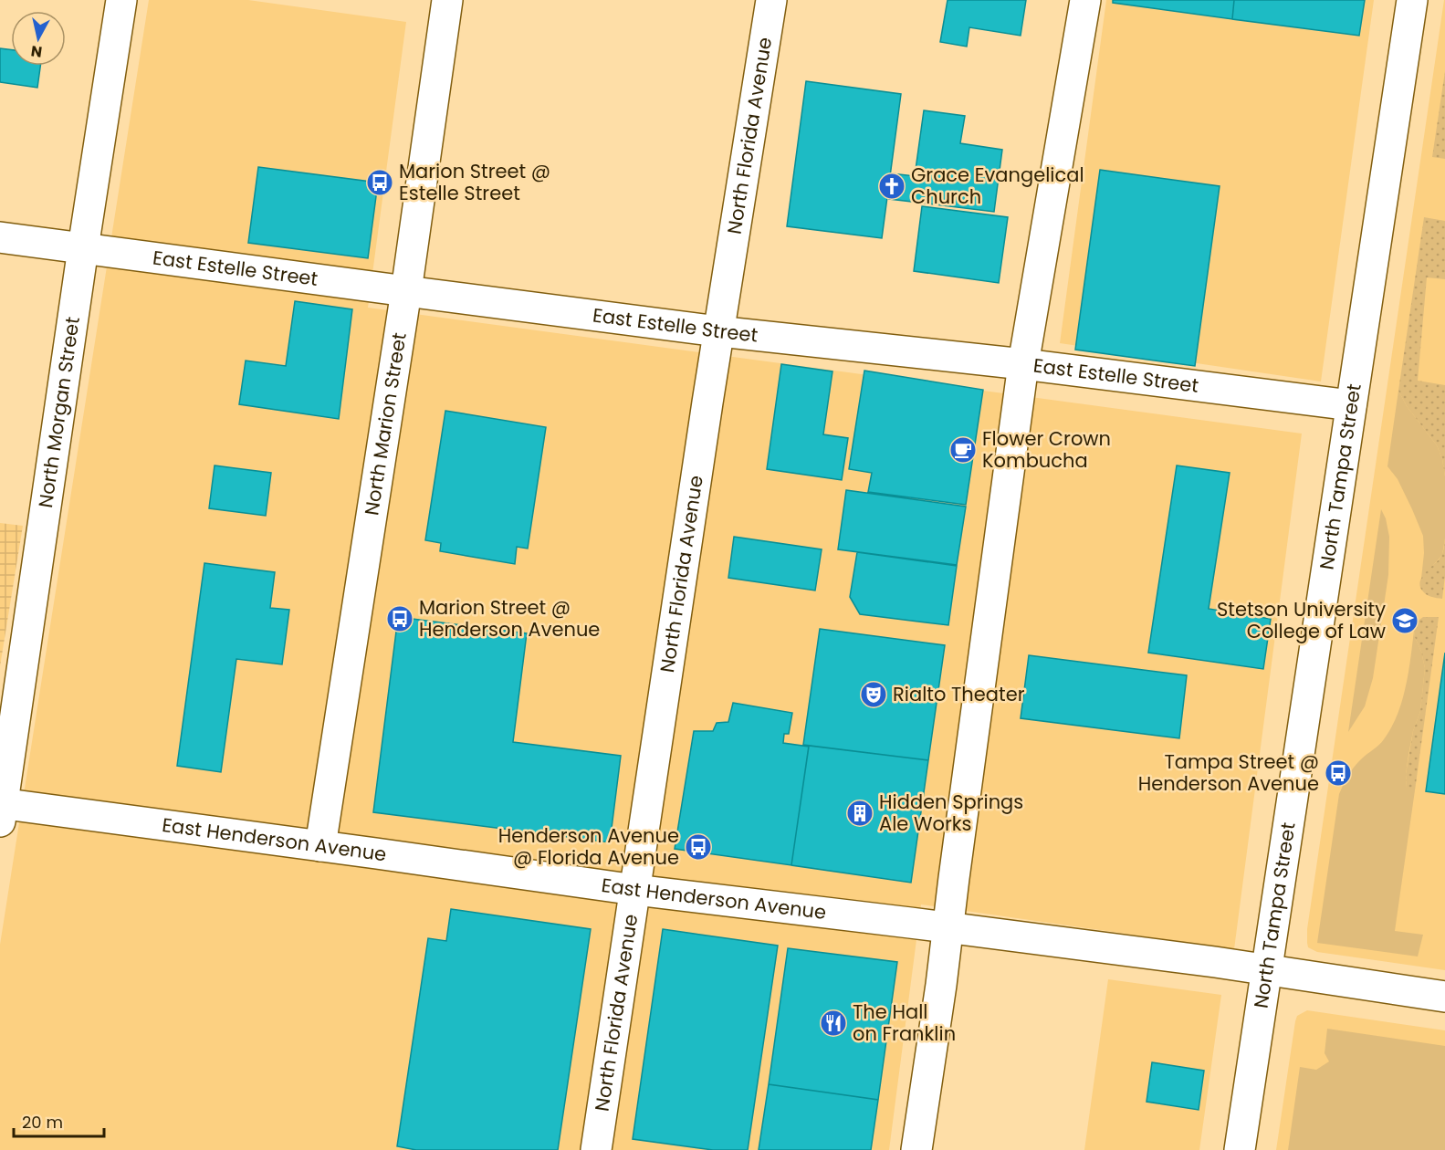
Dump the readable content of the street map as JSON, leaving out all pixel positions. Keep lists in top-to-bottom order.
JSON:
{
  "streets": {
    "street": [
      "North Florida Avenue",
      "East Estelle Street",
      "North Morgan Street",
      "North Marion Street",
      "North Tampa Street",
      "East Henderson Avenue"
    ]
  },
  "crossings": [
    ["North Florida Avenue", "East Estelle Street"],
    ["North Florida Avenue", "East Henderson Avenue"],
    ["East Estelle Street", "North Morgan Street"],
    ["East Estelle Street", "North Marion Street"],
    ["East Estelle Street", "North Tampa Street"],
    ["North Morgan Street", "East Henderson Avenue"],
    ["North Marion Street", "East Henderson Avenue"],
    ["North Tampa Street", "East Henderson Avenue"]
  ],
  "places": {
    "bus stop": [
      "Marion Street @ Estelle Street",
      "Marion Street @ Henderson Avenue",
      "Tampa Street @ Henderson Avenue",
      "Henderson Avenue @ Florida Avenue"
    ],
    "church": ["Grace Evangelical Church"],
    "cafe": ["Flower Crown Kombucha"],
    "school or university": ["Stetson University College of Law"],
    "theatre": ["Rialto Theater"],
    "building": ["Hidden Springs Ale Works"],
    "restaurant": ["The Hall on Franklin"]
  },
  "scale_bar": "20 m",
  "north": "bottom"
}
